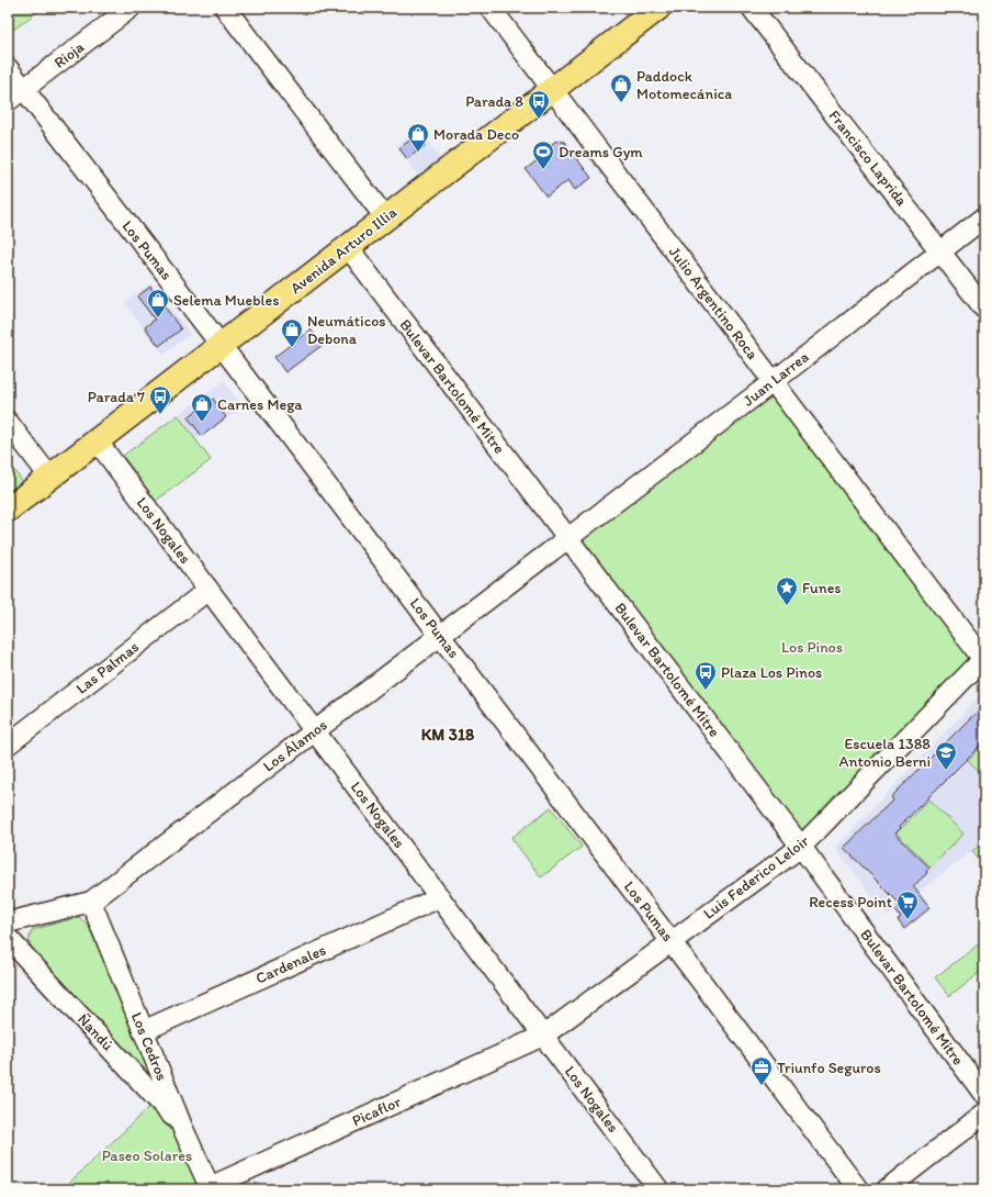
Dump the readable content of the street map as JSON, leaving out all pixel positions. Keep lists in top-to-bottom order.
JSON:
{
  "streets": {
    "main road": ["Avenida Arturo Illia"],
    "street": [
      "Rioja",
      "Francisco Laprida",
      "Los Pumas",
      "Julio Argentino Roca",
      "Juan Larrea",
      "Bulevar Bartolomé Mitre",
      "Los Nogales",
      "Las Palmas",
      "Los Álamos",
      "Luis Federico Leloir",
      "Cardenales",
      "Ñandú",
      "Los Cedros",
      "Picaflor"
    ]
  },
  "crossings": [
    ["Rioja", "Los Pumas"],
    ["Francisco Laprida", "Juan Larrea"],
    ["Los Pumas", "Avenida Arturo Illia"],
    ["Los Pumas", "Los Álamos"],
    ["Los Pumas", "Luis Federico Leloir"],
    ["Avenida Arturo Illia", "Julio Argentino Roca"],
    ["Avenida Arturo Illia", "Bulevar Bartolomé Mitre"],
    ["Avenida Arturo Illia", "Los Nogales"],
    ["Julio Argentino Roca", "Juan Larrea"],
    ["Julio Argentino Roca", "Luis Federico Leloir"],
    ["Juan Larrea", "Bulevar Bartolomé Mitre"],
    ["Juan Larrea", "Los Álamos"],
    ["Bulevar Bartolomé Mitre", "Los Álamos"],
    ["Bulevar Bartolomé Mitre", "Luis Federico Leloir"],
    ["Los Nogales", "Las Palmas"],
    ["Los Nogales", "Los Álamos"],
    ["Los Nogales", "Luis Federico Leloir"],
    ["Los Nogales", "Cardenales"],
    ["Los Nogales", "Picaflor"],
    ["Los Álamos", "Los Cedros"],
    ["Luis Federico Leloir", "Picaflor"],
    ["Cardenales", "Los Cedros"],
    ["Ñandú", "Los Cedros"],
    ["Los Cedros", "Picaflor"]
  ],
  "districts": ["KM 318"],
  "parks": ["Los Pinos", "Paseo Solares"],
  "places": {
    "shop": [
      "Paddock Motomecánica",
      "Morada Deco",
      "Selema Muebles",
      "Neumáticos Debona",
      "Carnes Mega"
    ],
    "bus stop": ["Parada 8", "Parada 7", "Plaza Los Pinos"],
    "sports": ["Dreams Gym"],
    "place": ["Funes"],
    "school or university": ["Escuela 1388 Antonio Berni"],
    "supermarket": ["Recess Point"],
    "office": ["Triunfo Seguros"]
  }
}
